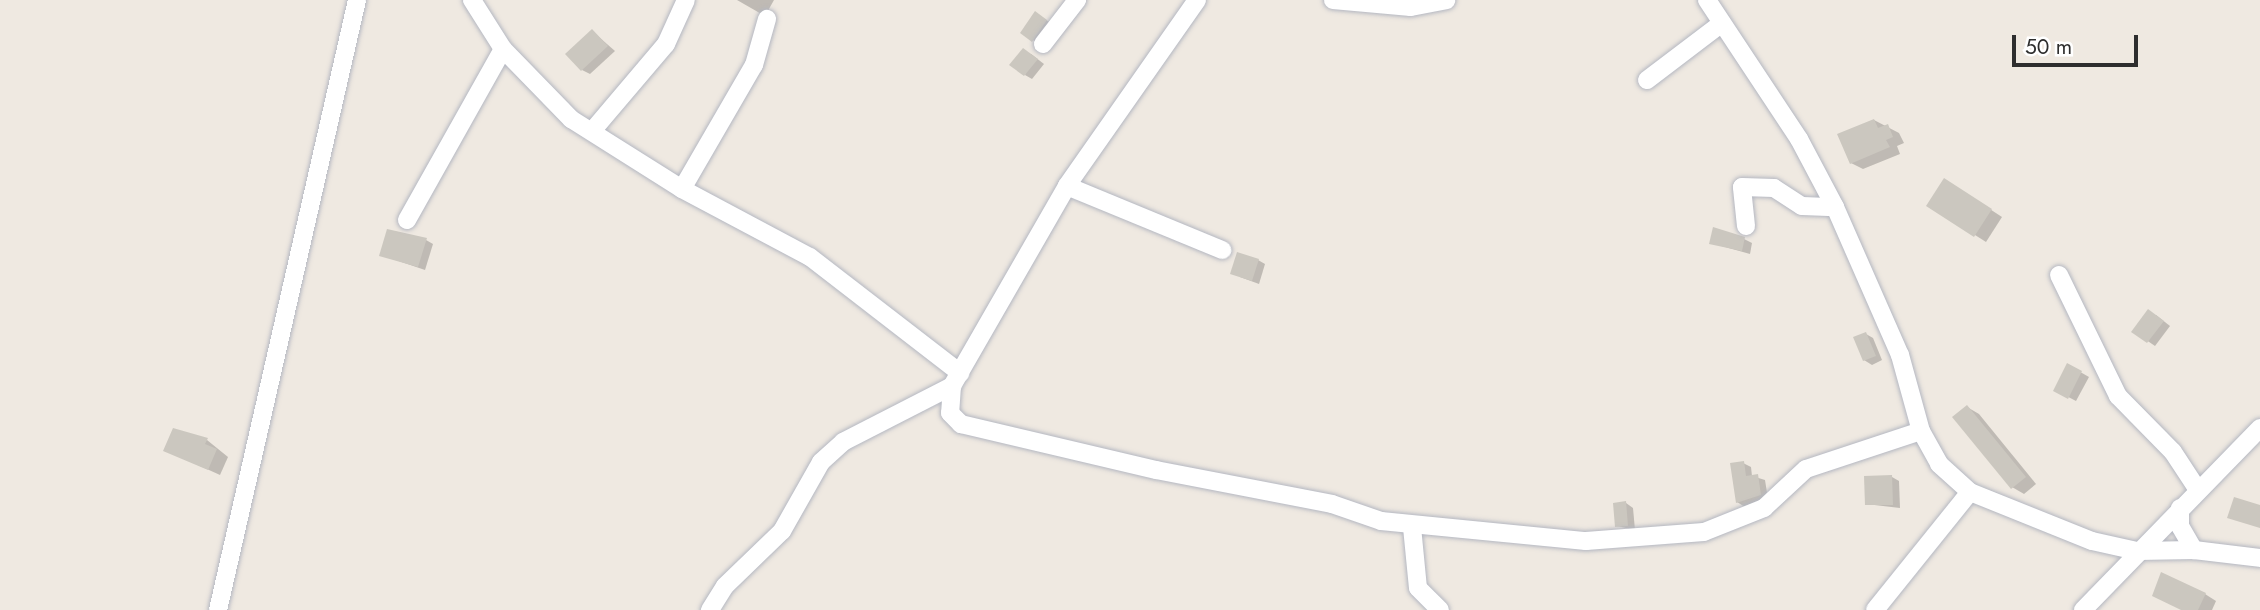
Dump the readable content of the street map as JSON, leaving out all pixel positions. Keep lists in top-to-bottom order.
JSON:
{
  "scale_bar": "50 m"
}
